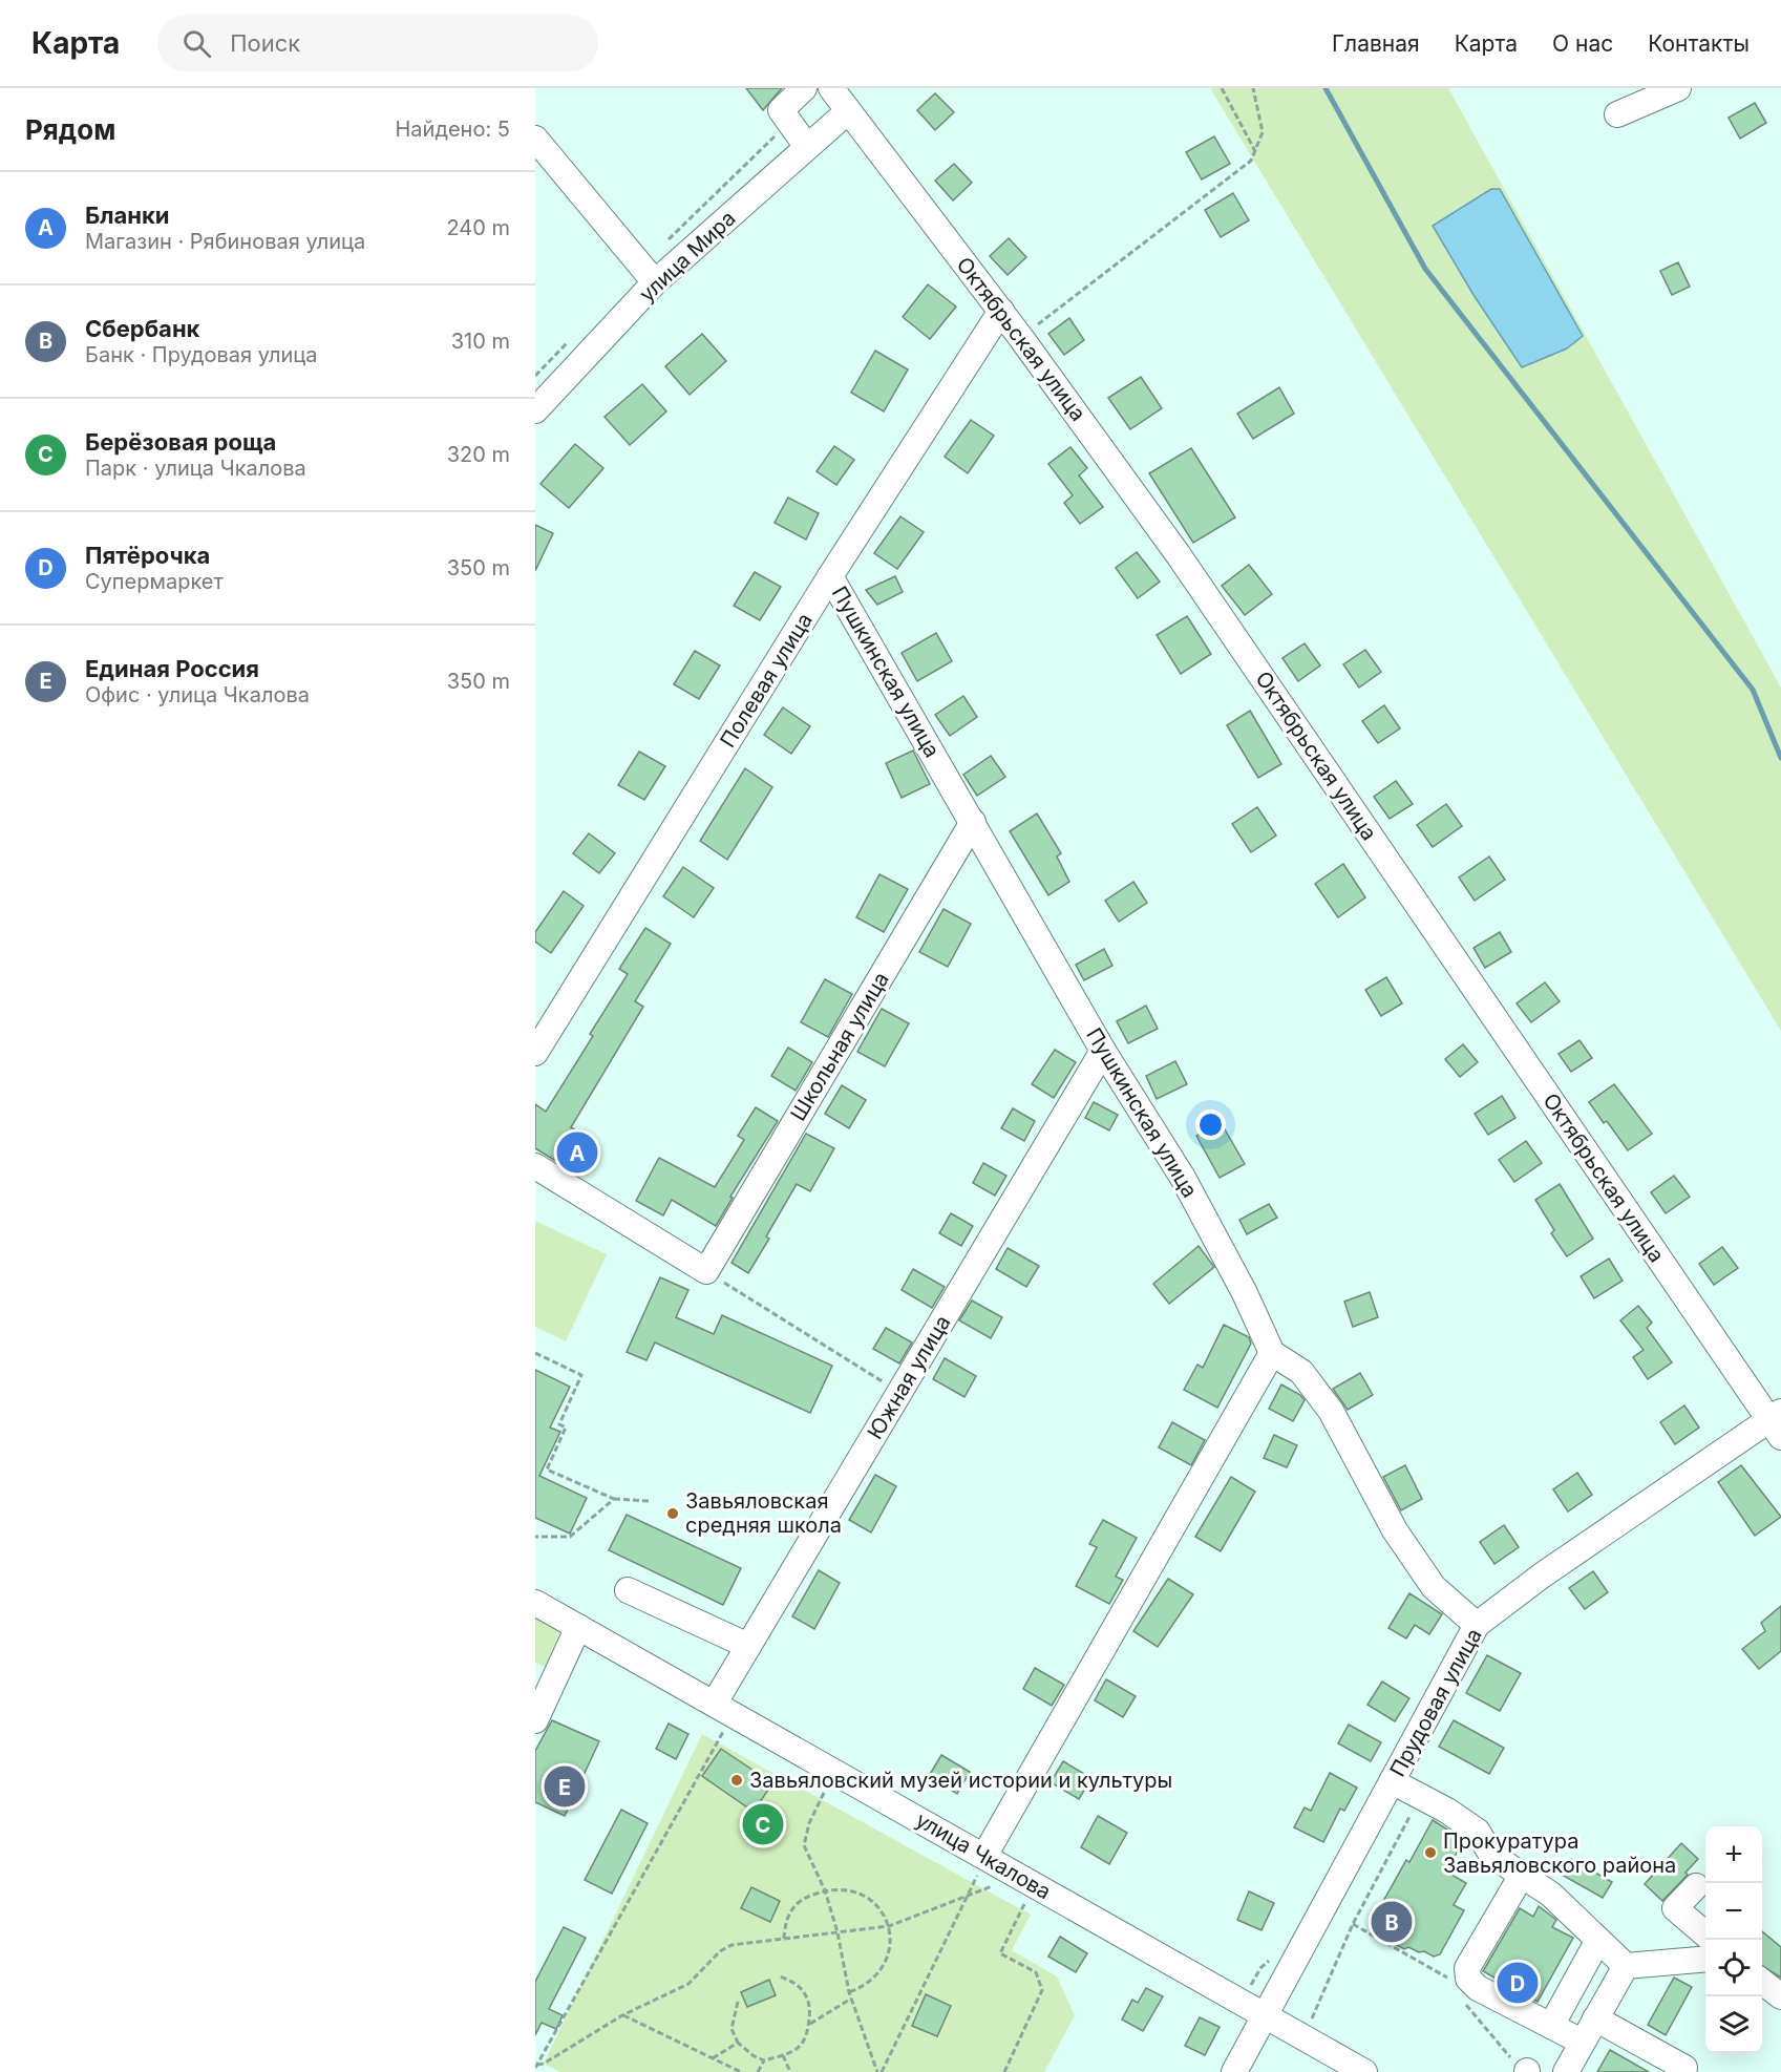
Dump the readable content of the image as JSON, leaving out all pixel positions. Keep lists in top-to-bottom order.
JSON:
{
  "streets": {
    "street": [
      "улица Мира",
      "Октябрьская улица",
      "Пушкинская улица",
      "Полевая улица",
      "Школьная улица",
      "Южная улица",
      "Прудовая улица",
      "улица Чкалова"
    ]
  },
  "crossings": [
    ["улица Мира", "Октябрьская улица"],
    ["Октябрьская улица", "Полевая улица"],
    ["Октябрьская улица", "Прудовая улица"],
    ["Пушкинская улица", "Полевая улица"],
    ["Пушкинская улица", "Школьная улица"],
    ["Пушкинская улица", "Южная улица"],
    ["Южная улица", "улица Чкалова"],
    ["Прудовая улица", "улица Чкалова"]
  ],
  "places": ["Завьяловская средняя школа", "Завьяловский музей истории и культуры", "Прокуратура Завьяловского района"],
  "page": {
    "header": "Карта",
    "search": "Поиск",
    "nav": [
      "Главная",
      "Карта",
      "О нас",
      "Контакты"
    ],
    "heading": ["Рядом", "Найдено: 5"],
    "list": [
      {
        "mark": "A",
        "name": "Бланки",
        "note": "Магазин · Рябиновая улица",
        "value": "240 m"
      },
      {
        "mark": "B",
        "name": "Сбербанк",
        "note": "Банк · Прудовая улица",
        "value": "310 m"
      },
      {
        "mark": "C",
        "name": "Берёзовая роща",
        "note": "Парк · улица Чкалова",
        "value": "320 m"
      },
      {
        "mark": "D",
        "name": "Пятёрочка",
        "note": "Супермаркет",
        "value": "350 m"
      },
      {
        "mark": "E",
        "name": "Единая Россия",
        "note": "Офис · улица Чкалова",
        "value": "350 m"
      }
    ],
    "pins": [
      "A",
      "E",
      "C",
      "B",
      "D"
    ],
    "map_buttons": ["+", "−"]
  }
}
